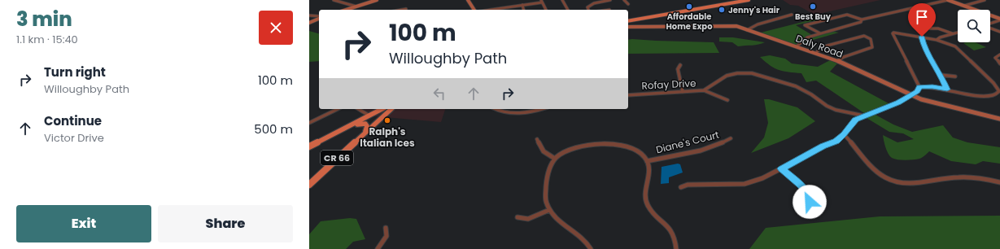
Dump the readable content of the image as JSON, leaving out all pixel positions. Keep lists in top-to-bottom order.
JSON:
{
  "streets": {
    "main road": ["CR 66"],
    "street": ["Daly Road", "Rofay Drive", "Diane's Court"]
  },
  "places": [
    "Affordable Home Expo",
    "Best Buy",
    "Jenny's Hair",
    "Ralph's Italian Ices"
  ],
  "page": {
    "heading": ["3 min", "1.1 km · 15:40"],
    "turn": ["100 m", "Willoughby Path"],
    "list": [
      {
        "name": "Turn right",
        "note": "Willoughby Path",
        "value": "100 m"
      },
      {
        "name": "Continue",
        "note": "Victor Drive",
        "value": "500 m"
      }
    ],
    "buttons": ["Exit", "Share"]
  }
}
